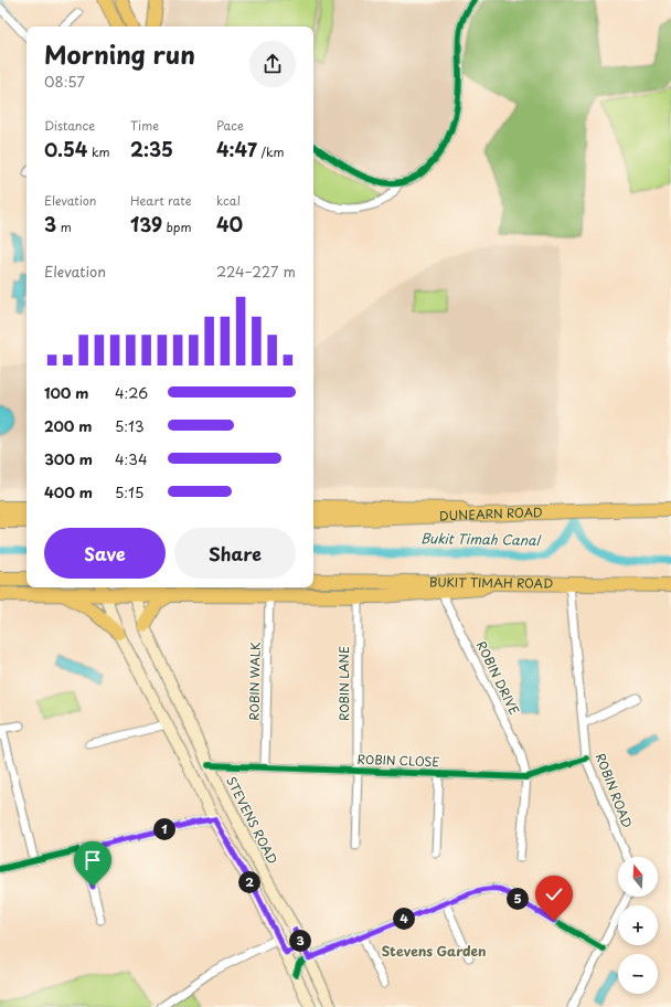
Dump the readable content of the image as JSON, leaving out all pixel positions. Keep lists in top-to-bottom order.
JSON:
{
  "streets": {
    "highway": ["DUNEARN ROAD", "BUKIT TIMAH ROAD"],
    "main road": ["STEVENS ROAD"],
    "street": [
      "ROBIN DRIVE",
      "ROBIN WALK",
      "ROBIN LANE",
      "ROBIN CLOSE",
      "ROBIN ROAD"
    ]
  },
  "crossings": [
    ["BUKIT TIMAH ROAD", "ROBIN ROAD"],
    ["ROBIN DRIVE", "ROBIN CLOSE"],
    ["ROBIN WALK", "ROBIN CLOSE"],
    ["ROBIN LANE", "ROBIN CLOSE"],
    ["ROBIN CLOSE", "ROBIN ROAD"],
    ["ROBIN CLOSE", "STEVENS ROAD"]
  ],
  "districts": ["Stevens Garden"],
  "water": ["Bukit Timah Canal"],
  "north": "top",
  "page": {
    "heading": ["Morning run", "08:57"],
    "stats": [
      ["Distance", "0.54 km"],
      ["Time", "2:35"],
      ["Pace", "4:47 /km"],
      ["Elevation", "3 m"],
      ["Heart rate", "139 bpm"],
      ["kcal", "40"]
    ],
    "chart": ["Elevation", "224–227 m"],
    "list": [
      {
        "name": "100 m",
        "note": "4:26"
      },
      {
        "name": "200 m",
        "note": "5:13"
      },
      {
        "name": "300 m",
        "note": "4:34"
      },
      {
        "name": "400 m",
        "note": "5:15"
      }
    ],
    "buttons": ["Save", "Share"],
    "pins": [
      "1",
      "2",
      "5",
      "4",
      "3"
    ],
    "map_buttons": ["+", "−"]
  }
}
